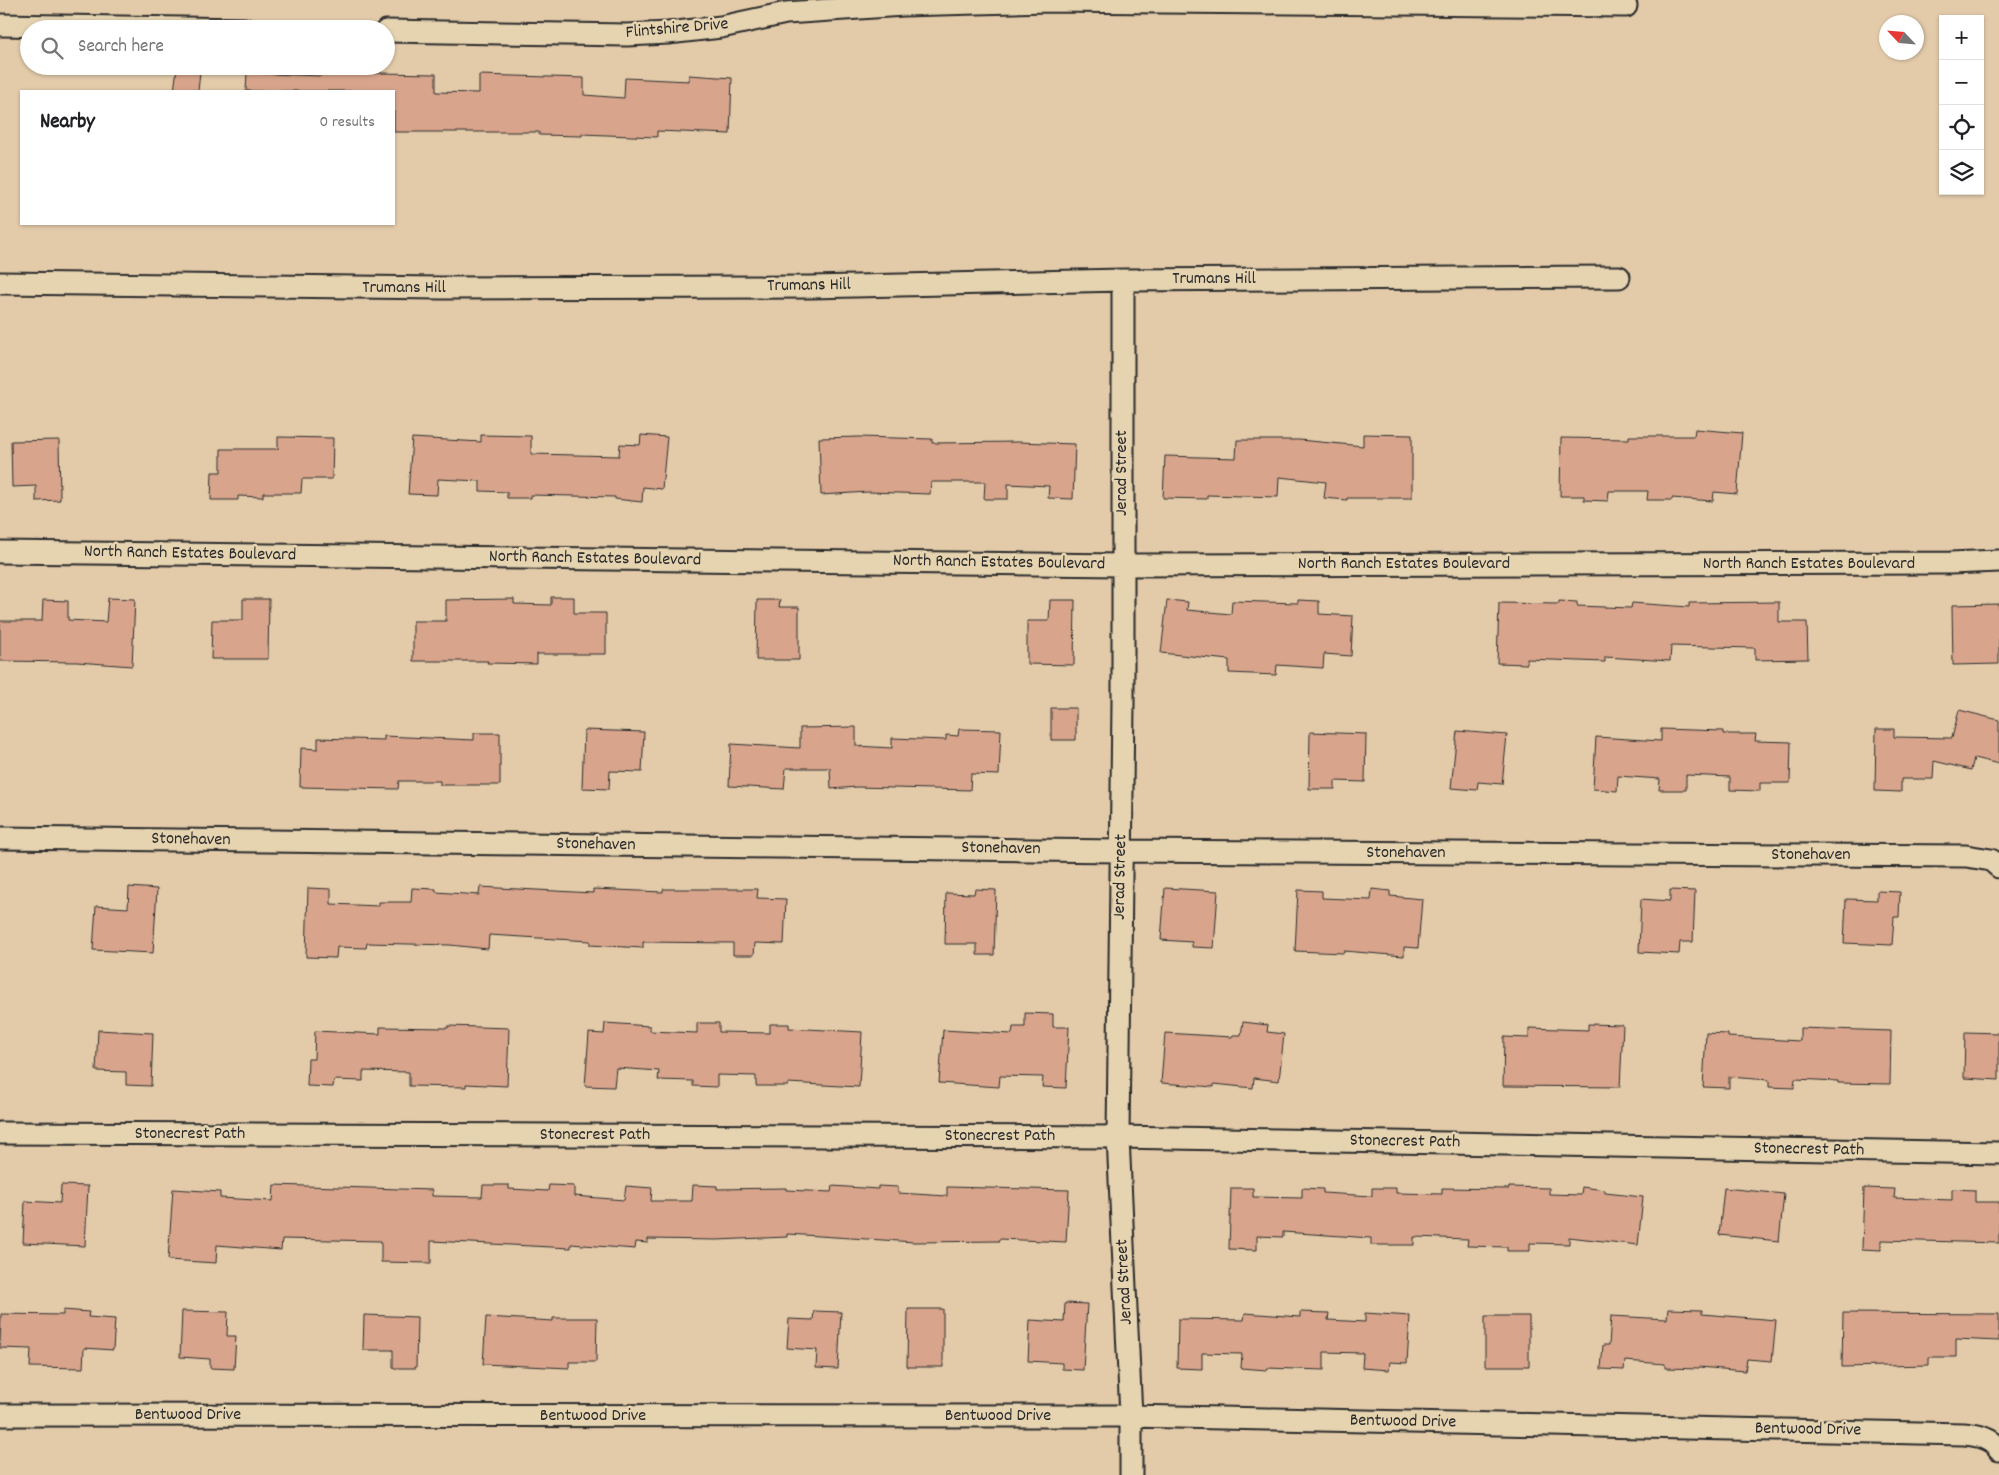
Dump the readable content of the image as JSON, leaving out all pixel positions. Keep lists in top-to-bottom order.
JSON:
{
  "streets": {
    "street": [
      "Flintshire Drive",
      "Trumans Hill",
      "Jerad Street",
      "North Ranch Estates Boulevard",
      "Stonehaven",
      "Stonecrest Path",
      "Bentwood Drive"
    ]
  },
  "crossings": [
    ["Trumans Hill", "Jerad Street"],
    ["Jerad Street", "North Ranch Estates Boulevard"],
    ["Jerad Street", "Stonehaven"],
    ["Jerad Street", "Stonecrest Path"],
    ["Jerad Street", "Bentwood Drive"]
  ],
  "north": "top left",
  "page": {
    "map_buttons": ["+", "−"],
    "search": "Search here",
    "heading": ["Nearby", "0 results"]
  }
}
